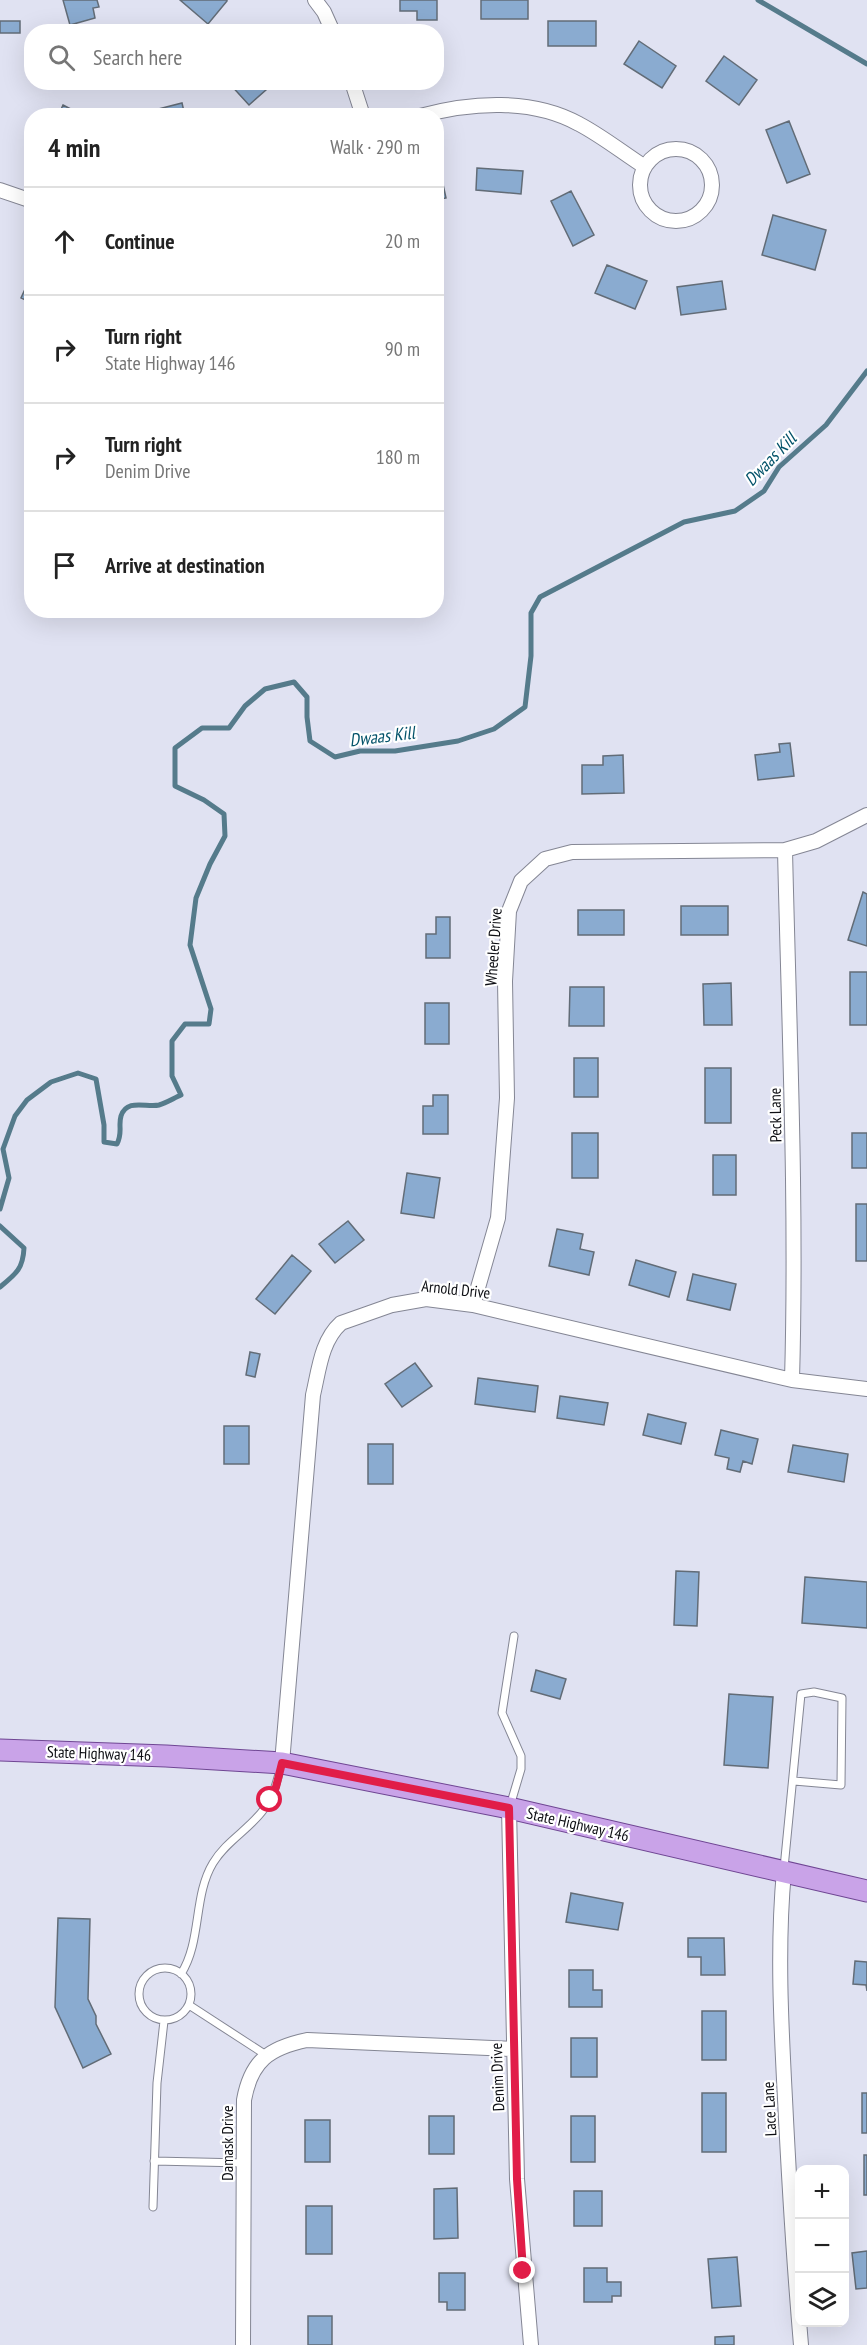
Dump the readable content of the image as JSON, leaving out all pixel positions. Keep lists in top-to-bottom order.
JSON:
{
  "streets": {
    "main road": ["State Highway 146"],
    "street": [
      "Wheeler Drive",
      "Peck Lane",
      "Arnold Drive",
      "Denim Drive",
      "Lace Lane",
      "Damask Drive"
    ]
  },
  "crossings": [
    ["Wheeler Drive", "Peck Lane"],
    ["Wheeler Drive", "Arnold Drive"],
    ["Peck Lane", "Arnold Drive"],
    ["Arnold Drive", "State Highway 146"],
    ["State Highway 146", "Denim Drive"],
    ["State Highway 146", "Lace Lane"],
    ["Denim Drive", "Damask Drive"]
  ],
  "water": ["Dwaas Kill"],
  "page": {
    "search": "Search here",
    "heading": ["4 min", "Walk · 290 m"],
    "list": [
      ["Continue", "20 m"],
      ["Turn right", "State Highway 146", "90 m"],
      ["Turn right", "Denim Drive", "180 m"],
      "Arrive at destination"
    ],
    "map_buttons": ["+", "−"]
  }
}
